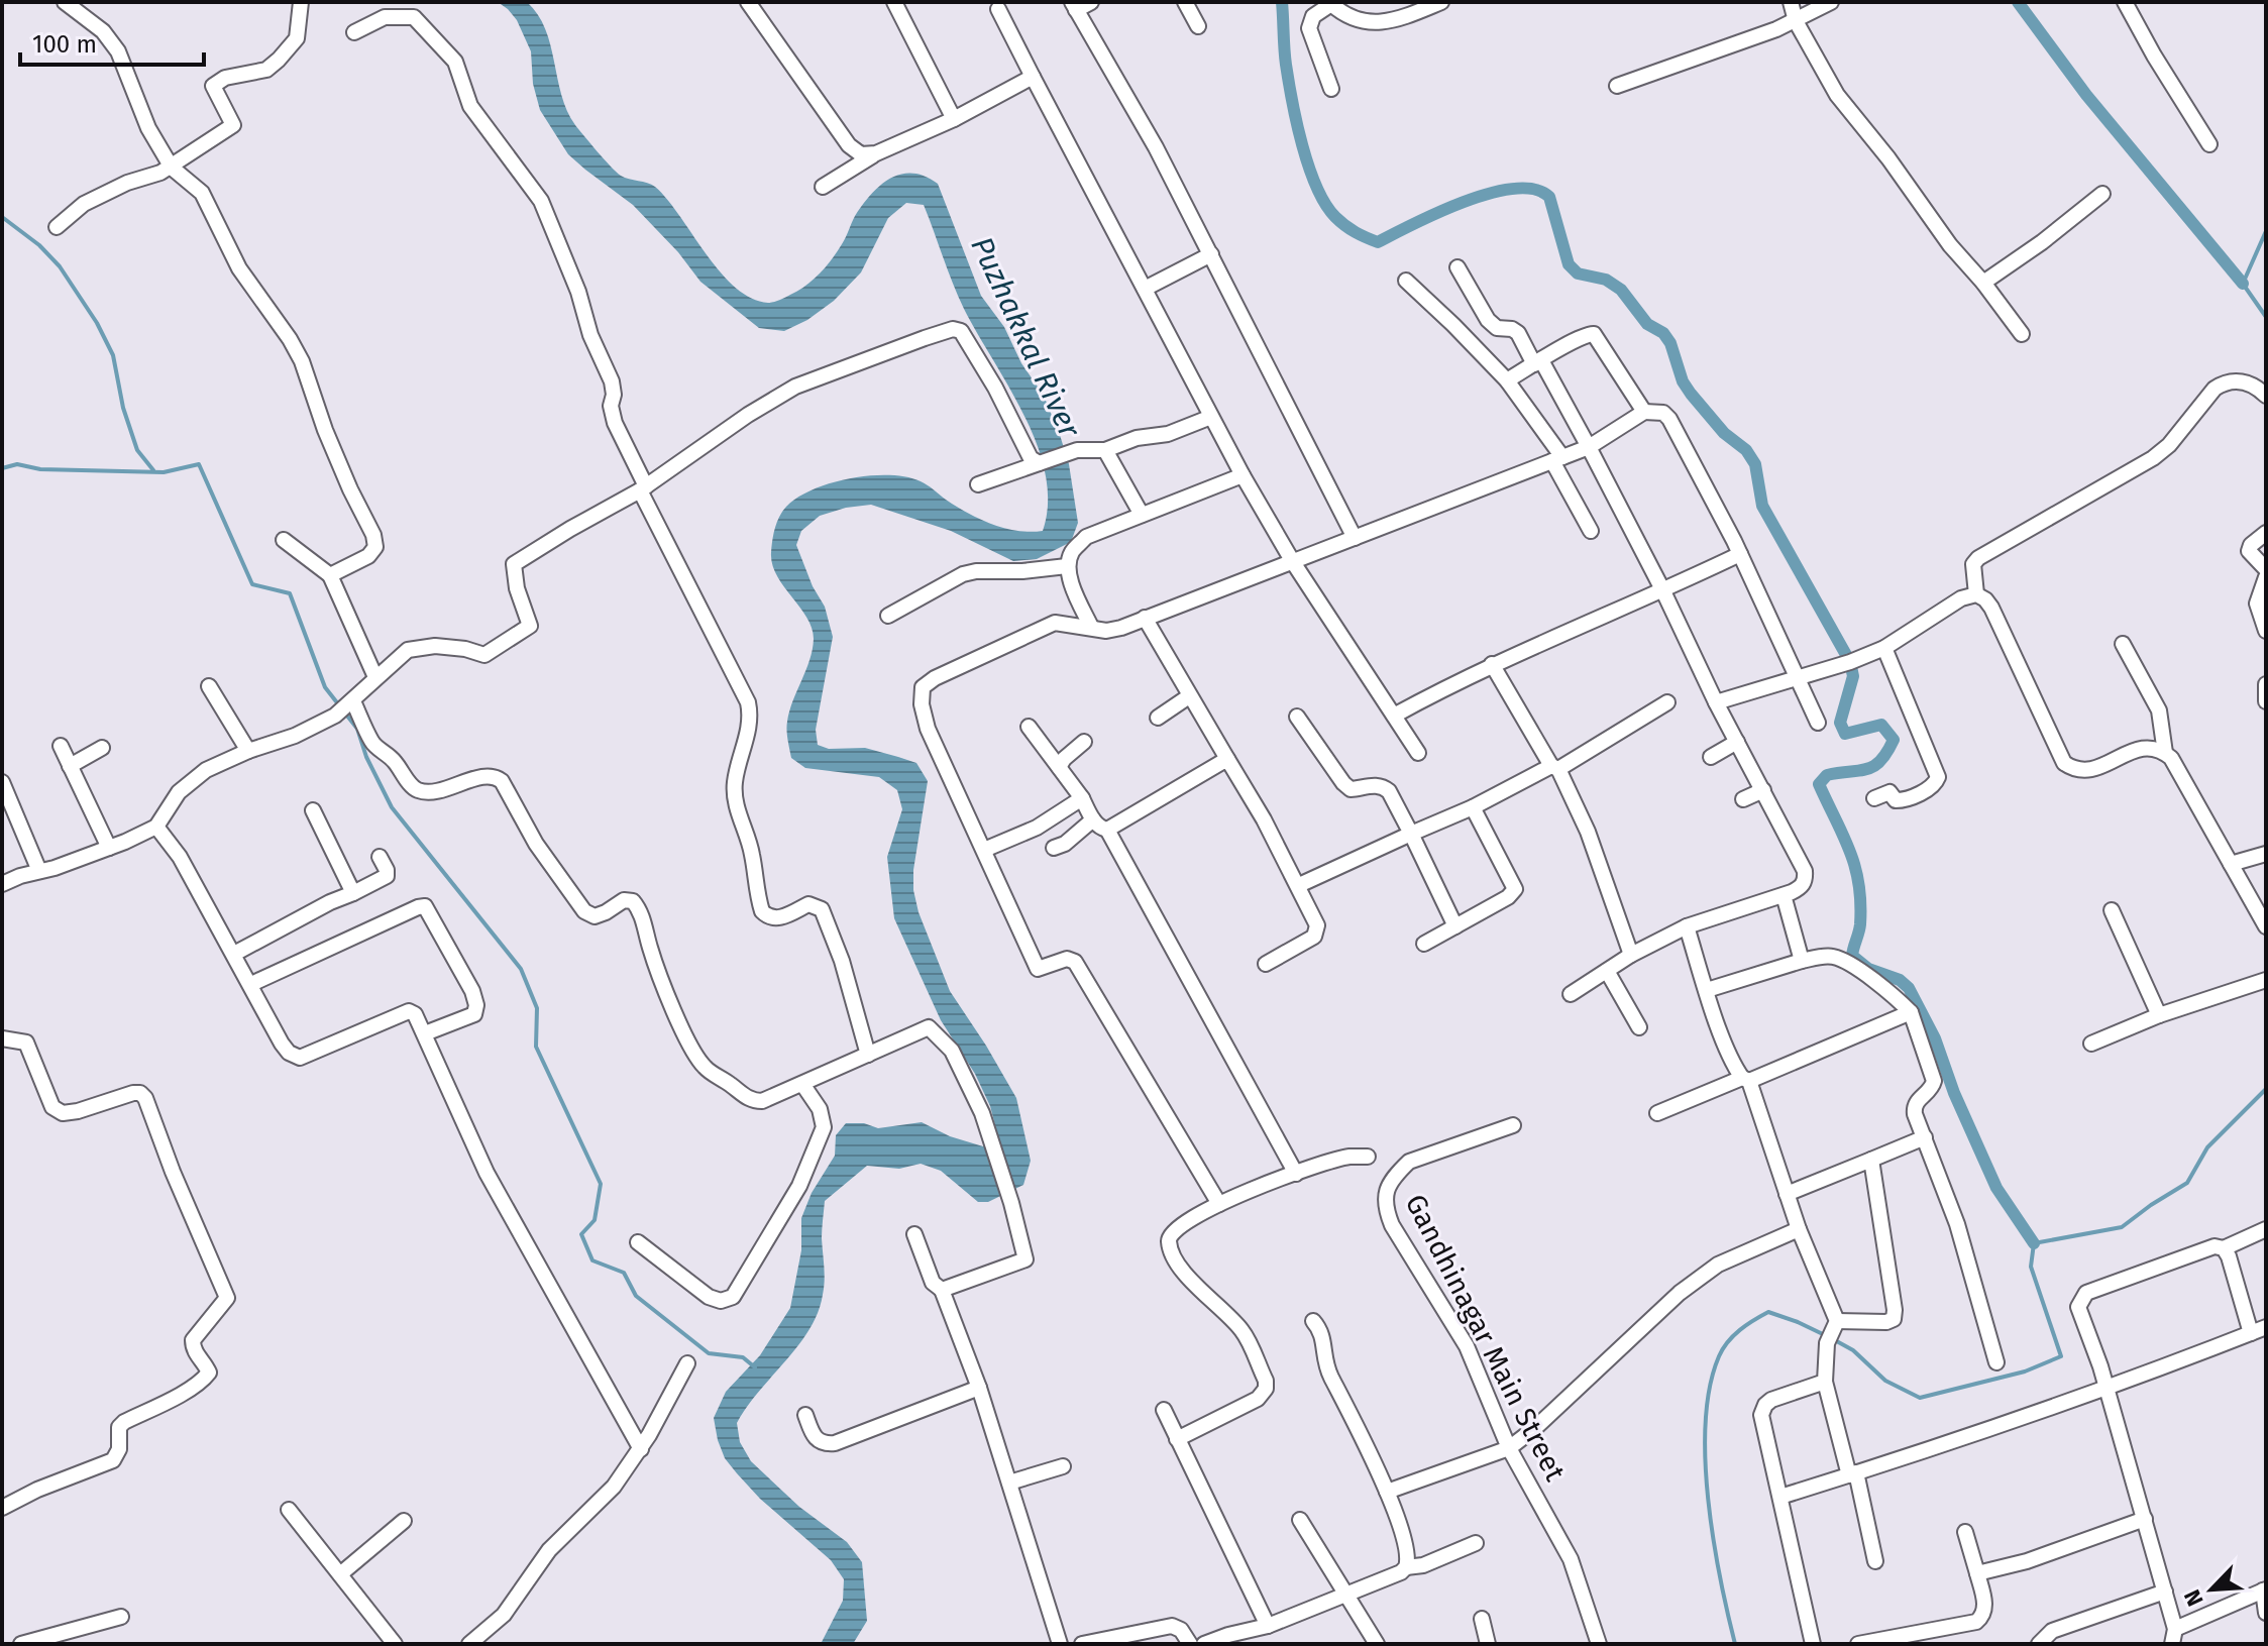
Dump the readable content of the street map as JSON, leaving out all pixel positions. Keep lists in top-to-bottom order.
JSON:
{
  "streets": {
    "street": ["Gandhinagar Main Street"]
  },
  "water": ["Puzhakkal River"],
  "scale_bar": "100 m",
  "north": "bottom left"
}
